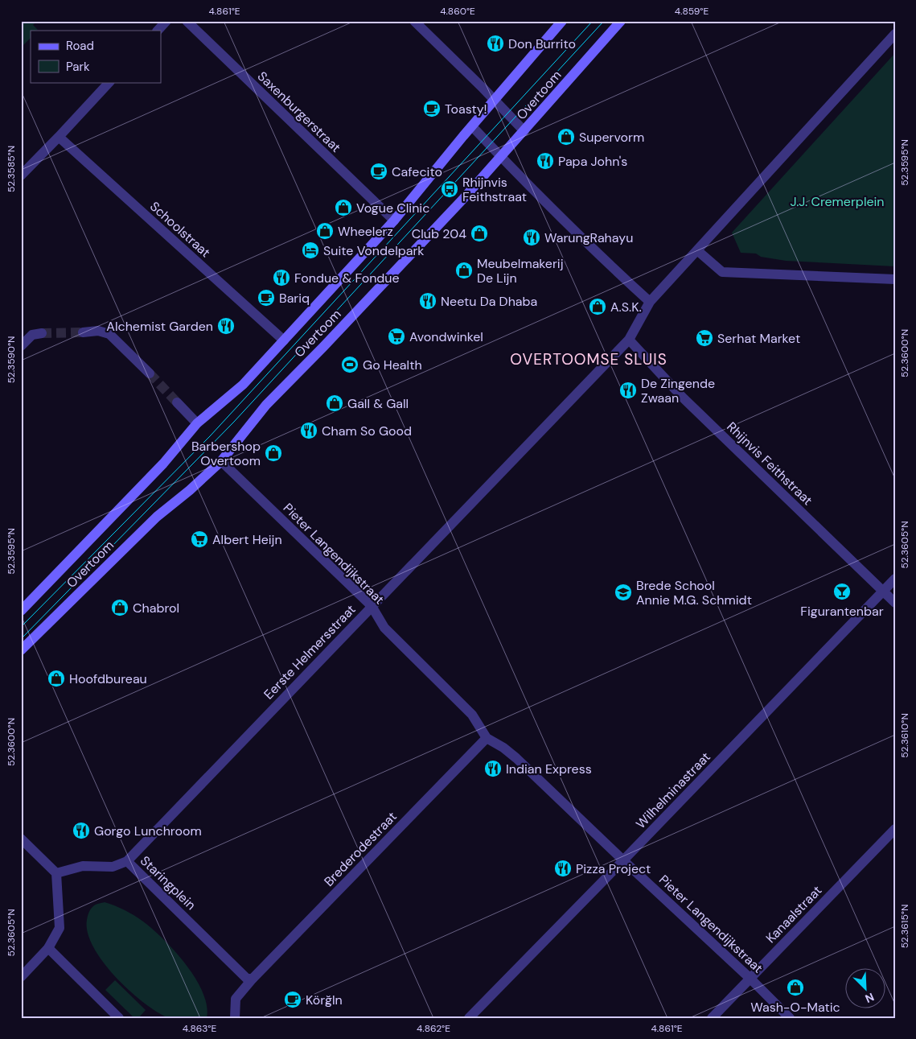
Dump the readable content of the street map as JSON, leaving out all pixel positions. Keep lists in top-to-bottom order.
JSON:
{
  "streets": {
    "main road": ["Overtoom"],
    "street": [
      "Saxenburgerstraat",
      "Schoolstraat",
      "Rhijnvis Feithstraat",
      "Pieter Langendijkstraat",
      "Eerste Helmersstraat",
      "Wilhelminastraat",
      "Brederodestraat",
      "Staringplein",
      "Kanaalstraat"
    ]
  },
  "crossings": [
    ["Overtoom", "Saxenburgerstraat"],
    ["Overtoom", "Schoolstraat"],
    ["Overtoom", "Pieter Langendijkstraat"],
    ["Rhijnvis Feithstraat", "Eerste Helmersstraat"],
    ["Rhijnvis Feithstraat", "Wilhelminastraat"],
    ["Pieter Langendijkstraat", "Eerste Helmersstraat"],
    ["Pieter Langendijkstraat", "Wilhelminastraat"],
    ["Pieter Langendijkstraat", "Brederodestraat"],
    ["Pieter Langendijkstraat", "Kanaalstraat"],
    ["Eerste Helmersstraat", "Staringplein"],
    ["Brederodestraat", "Staringplein"]
  ],
  "districts": ["OVERTOOMSE SLUIS"],
  "parks": ["J.J. Cremerplein"],
  "places": {
    "restaurant": [
      "Don Burrito",
      "Papa John's",
      "WarungRahayu",
      "Fondue & Fondue",
      "Neetu Da Dhaba",
      "Alchemist Garden",
      "De Zingende Zwaan",
      "Cham So Good",
      "Indian Express",
      "Gorgo Lunchroom",
      "Pizza Project"
    ],
    "cafe": [
      "Toasty!",
      "Cafecito",
      "Bariq",
      "Körğln"
    ],
    "shop": [
      "Supervorm",
      "Vogue Clinic",
      "Wheelerz",
      "Club 204",
      "Meubelmakerij De Lijn",
      "A.S.K.",
      "Gall & Gall",
      "Barbershop Overtoom",
      "Chabrol",
      "Hoofdbureau",
      "Wash-O-Matic"
    ],
    "bus stop": ["Rhijnvis Feithstraat"],
    "hotel": ["Suite Vondelpark"],
    "supermarket": ["Avondwinkel", "Serhat Market", "Albert Heijn"],
    "sports": ["Go Health"],
    "bar": ["Figurantenbar"],
    "school or university": ["Brede School Annie M.G. Schmidt"]
  },
  "legend": ["Road", "Park"],
  "north": "bottom right",
  "coordinates": [
    "4.861°E",
    "4.860°E",
    "4.859°E",
    "52.3595°N",
    "52.3585°N",
    "52.3600°N",
    "52.3590°N",
    "52.3605°N",
    "52.3610°N",
    "52.3615°N",
    "4.863°E",
    "4.862°E"
  ]
}
